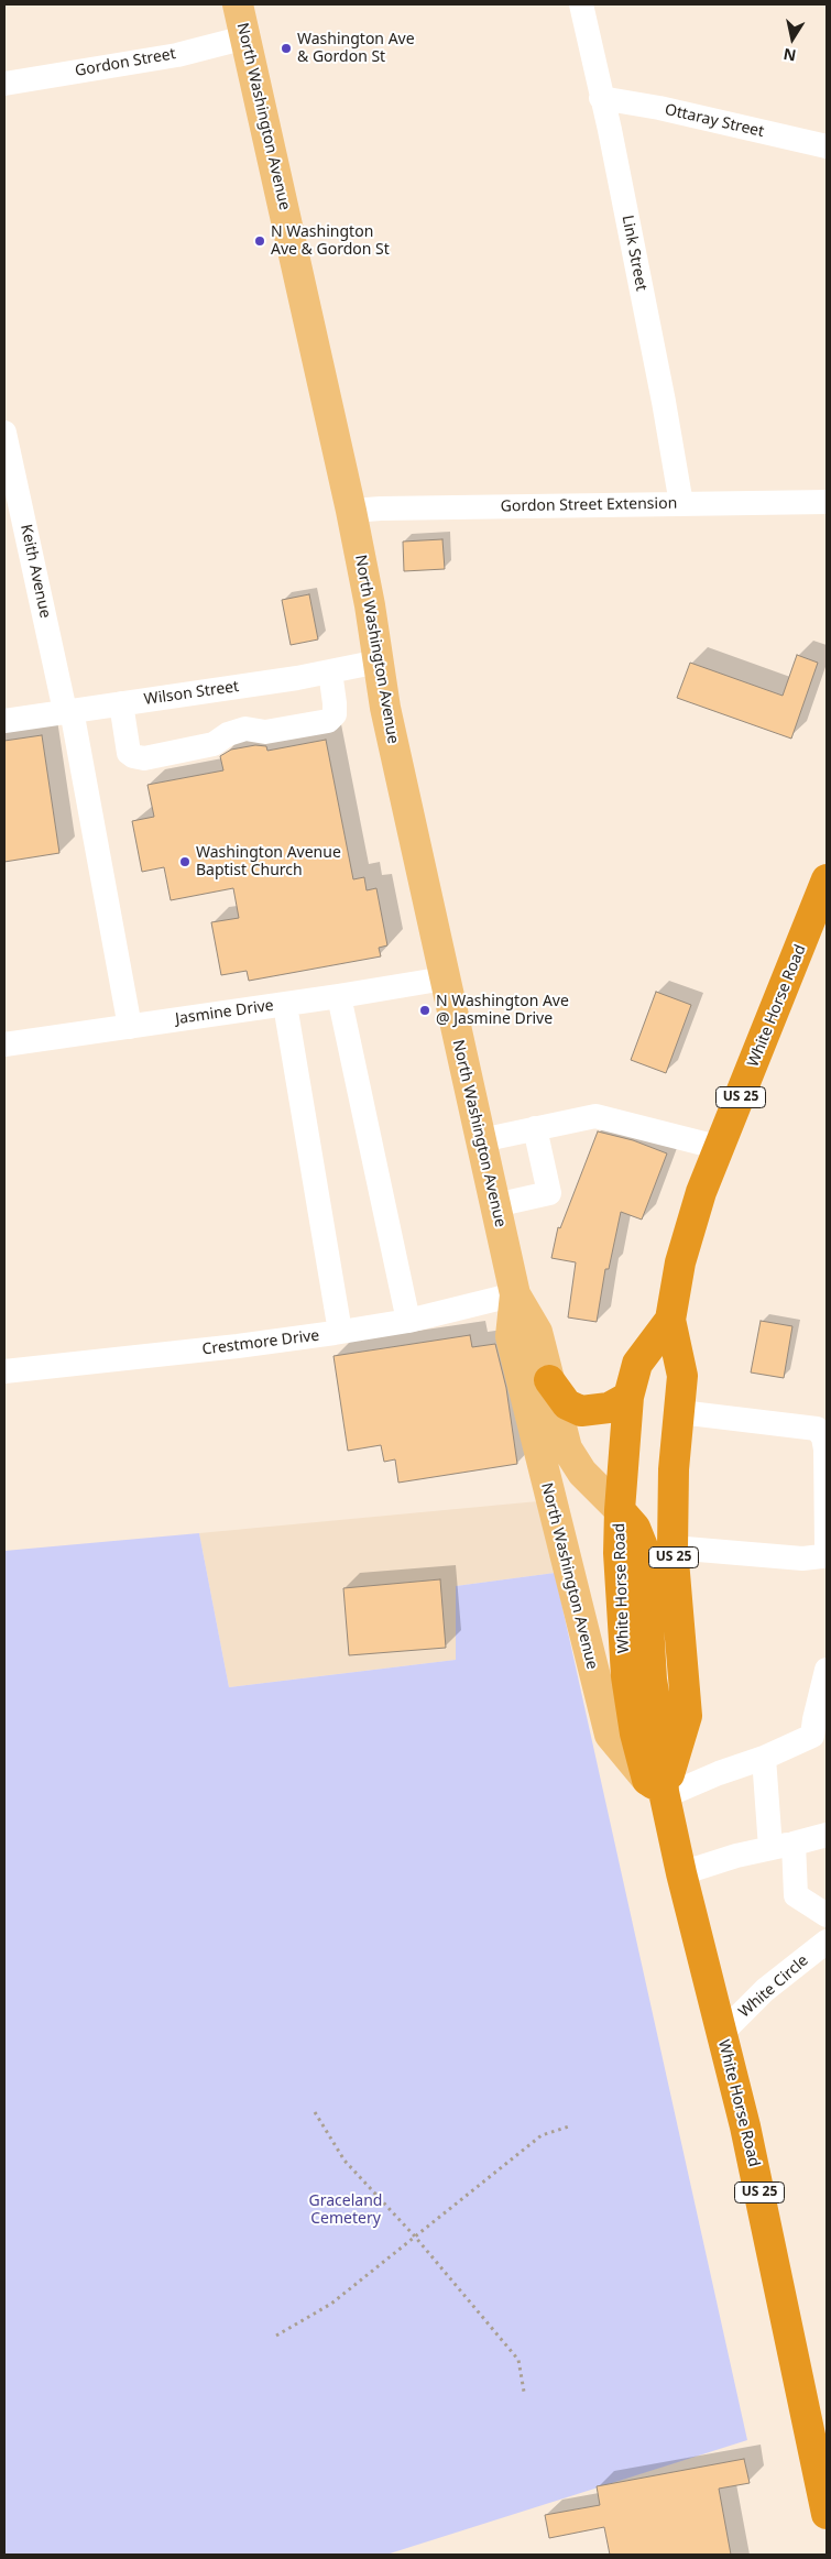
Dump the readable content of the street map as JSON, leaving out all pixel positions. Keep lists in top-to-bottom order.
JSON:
{
  "streets": {
    "highway": ["White Horse Road", "US 25"],
    "main road": ["North Washington Avenue"],
    "street": [
      "Gordon Street",
      "Ottaray Street",
      "Link Street",
      "Gordon Street Extension",
      "Keith Avenue",
      "Wilson Street",
      "Jasmine Drive",
      "Crestmore Drive",
      "White Circle"
    ]
  },
  "crossings": [
    ["Gordon Street", "North Washington Avenue"],
    ["North Washington Avenue", "Gordon Street Extension"],
    ["North Washington Avenue", "Wilson Street"],
    ["North Washington Avenue", "White Horse Road"],
    ["North Washington Avenue", "Jasmine Drive"],
    ["North Washington Avenue", "Crestmore Drive"],
    ["Ottaray Street", "Link Street"],
    ["Link Street", "Gordon Street Extension"],
    ["Keith Avenue", "Wilson Street"],
    ["Keith Avenue", "Jasmine Drive"],
    ["White Horse Road", "White Circle"]
  ],
  "parks": ["Graceland Cemetery"],
  "places": [
    "Washington Ave & Gordon St",
    "N Washington Ave & Gordon St",
    "Washington Avenue Baptist Church",
    "N Washington Ave @ Jasmine Drive"
  ],
  "north": "bottom"
}
